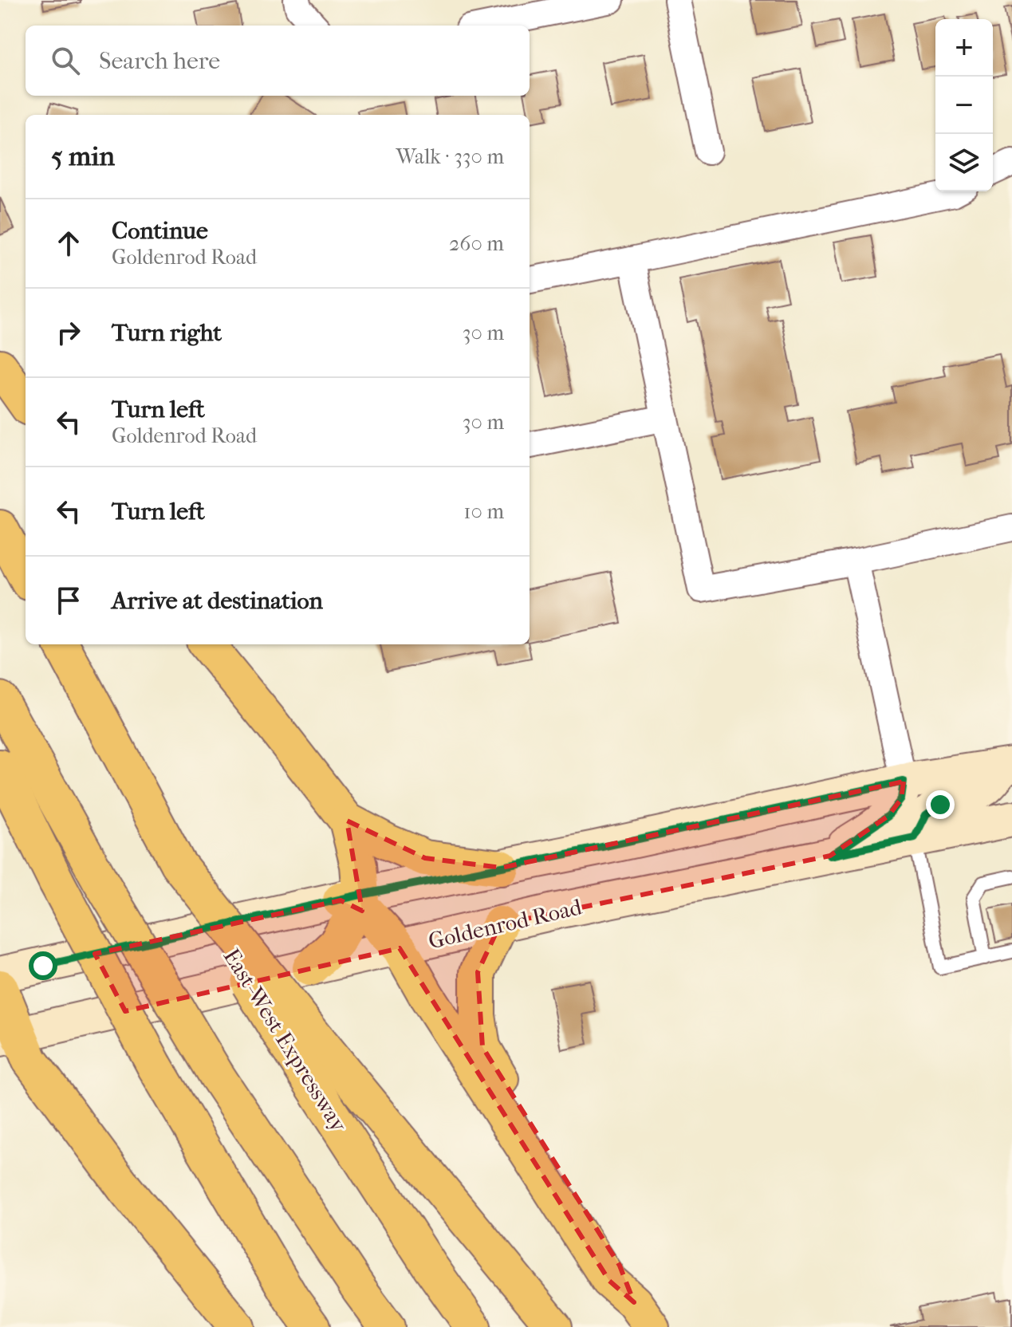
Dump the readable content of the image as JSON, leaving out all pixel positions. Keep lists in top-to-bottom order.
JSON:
{
  "streets": {
    "highway": ["East-West Expressway"],
    "main road": ["Goldenrod Road"]
  },
  "page": {
    "map_buttons": ["+", "−"],
    "search": "Search here",
    "heading": ["5 min", "Walk · 330 m"],
    "list": [
      ["Continue", "Goldenrod Road", "260 m"],
      ["Turn right", "30 m"],
      ["Turn left", "Goldenrod Road", "30 m"],
      ["Turn left", "10 m"],
      "Arrive at destination"
    ]
  }
}
